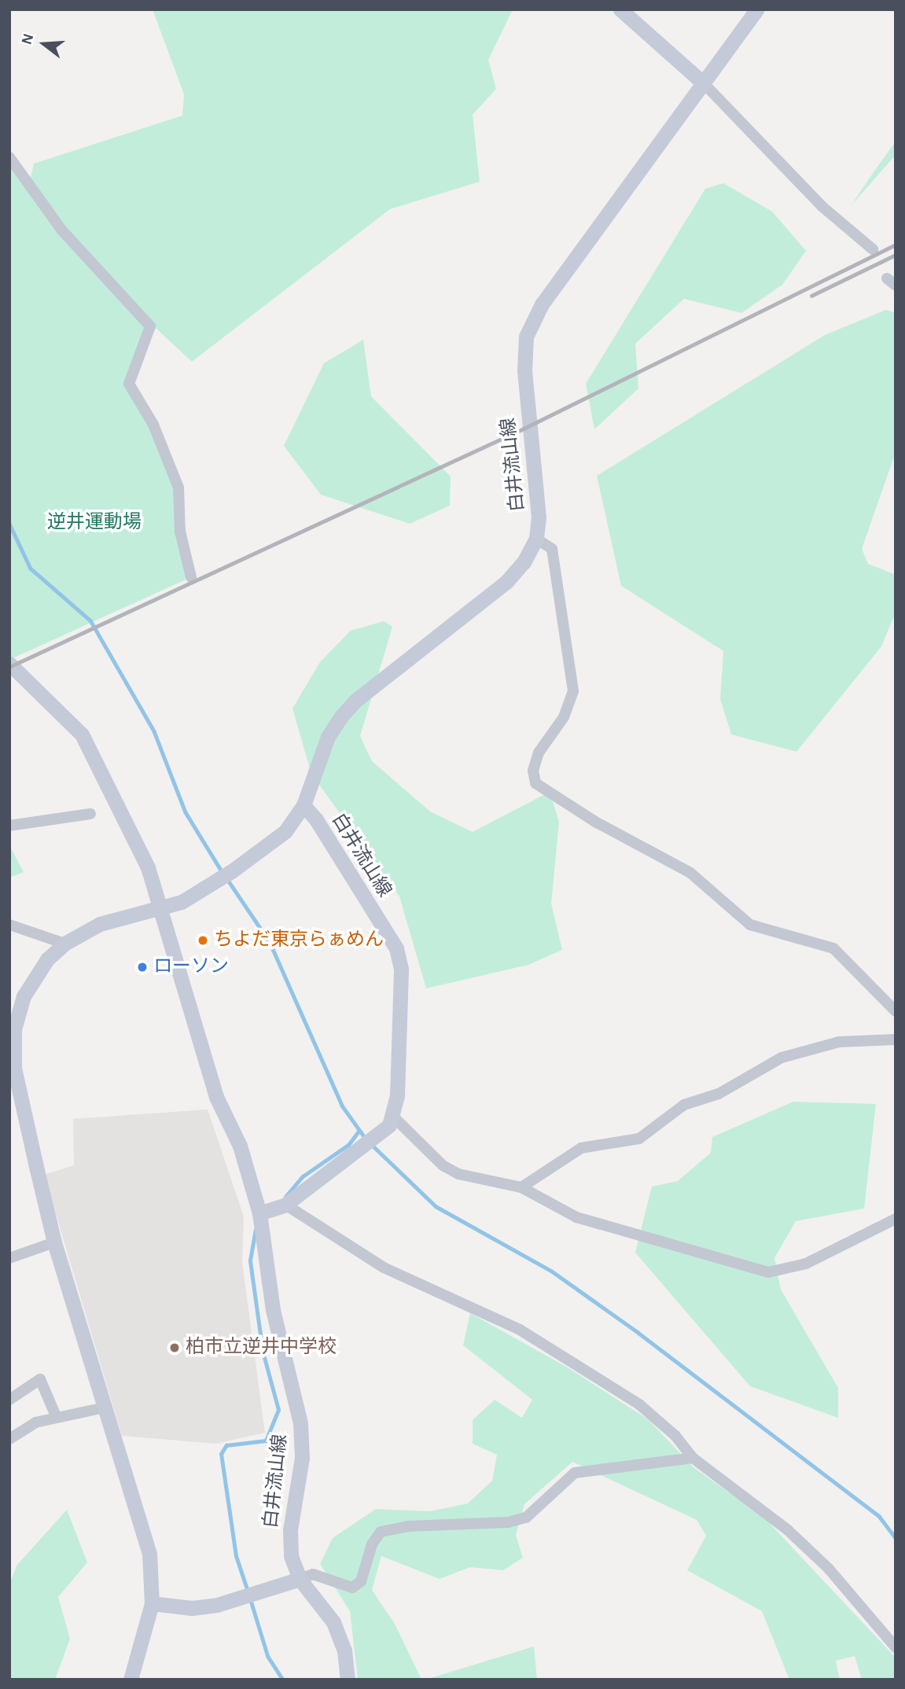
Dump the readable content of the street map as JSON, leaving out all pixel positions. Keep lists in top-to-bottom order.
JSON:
{
  "streets": {
    "main road": ["白井流山線"]
  },
  "parks": ["逆井運動場"],
  "places": ["ちよだ東京らぁめん", "ローソン", "柏市立逆井中学校"],
  "north": "left"
}
